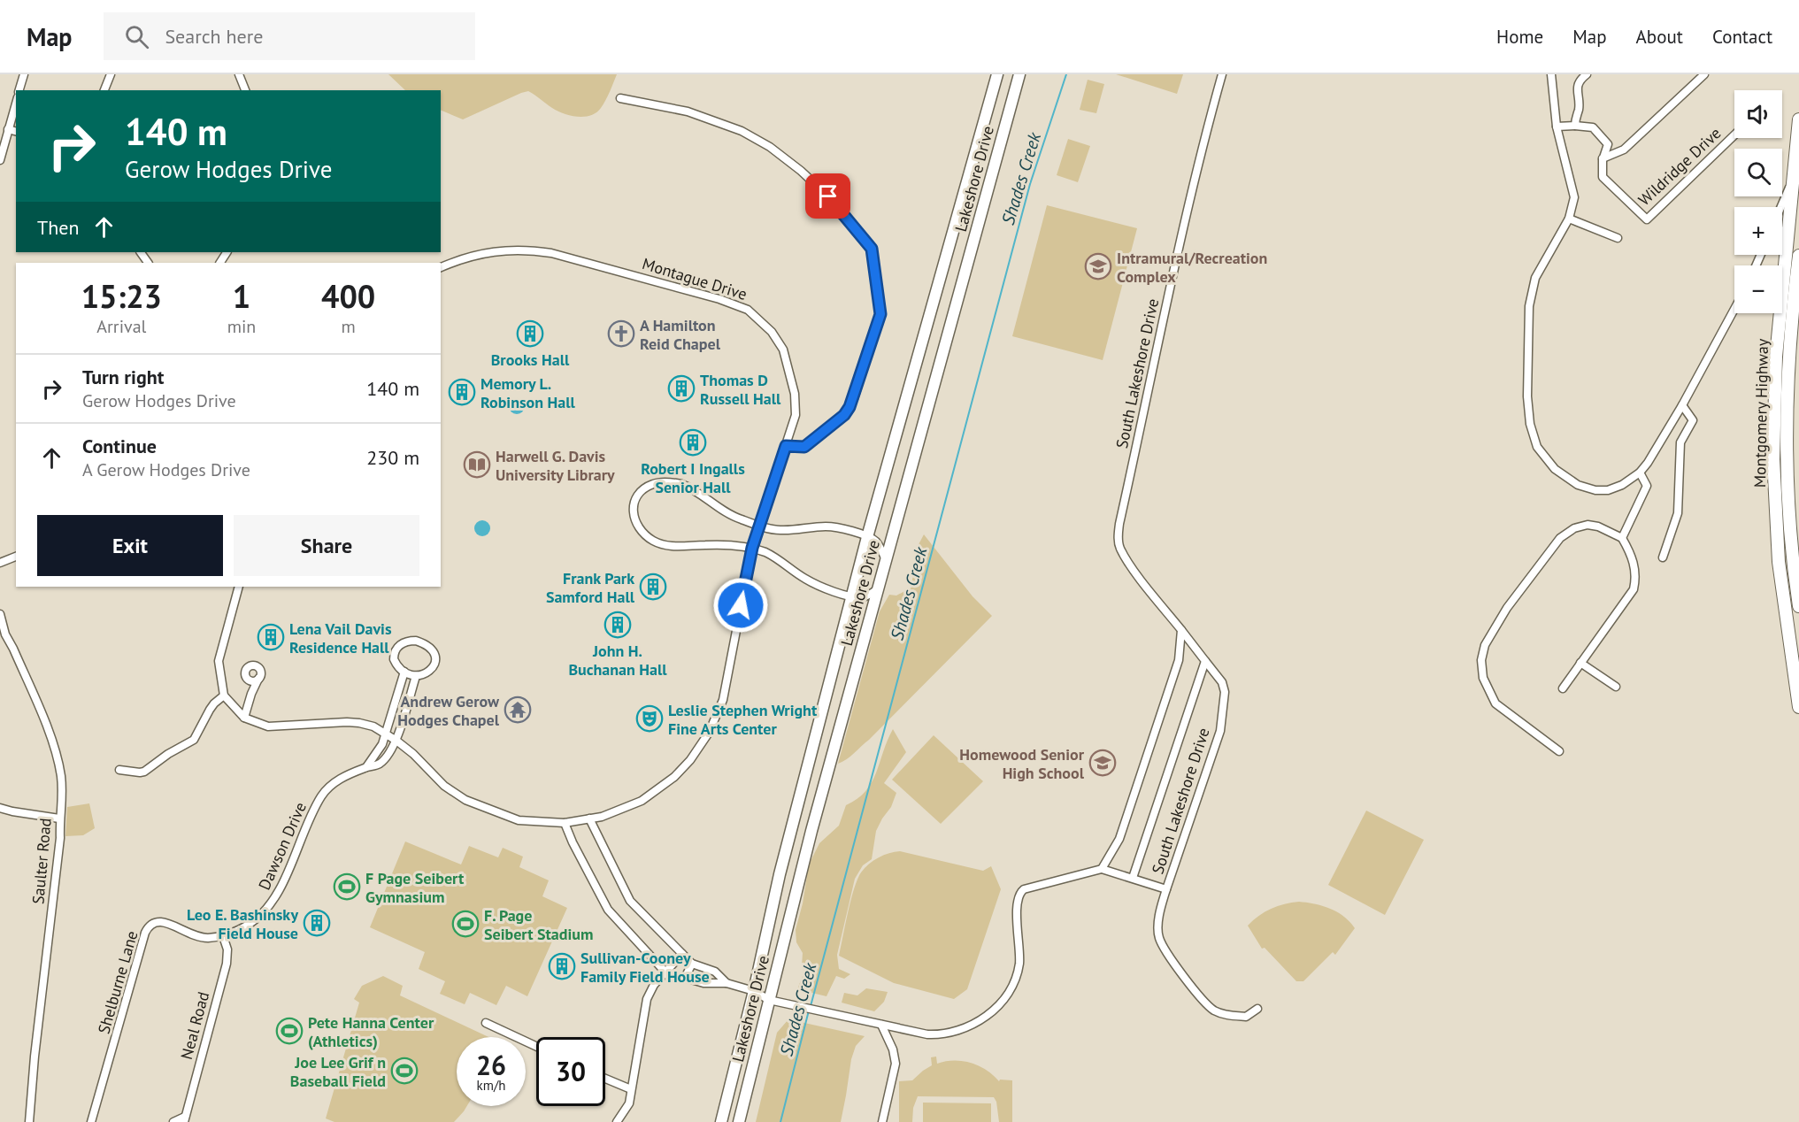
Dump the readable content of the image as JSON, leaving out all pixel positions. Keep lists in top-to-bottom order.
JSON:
{
  "streets": {
    "main road": ["Lakeshore Drive", "Montgomery Highway"],
    "street": [
      "Wildridge Drive",
      "Montague Drive",
      "South Lakeshore Drive",
      "Dawson Drive",
      "Saulter Road",
      "Shelburne Lane",
      "Neal Road"
    ]
  },
  "crossings": [
    ["Montague Drive", "Dawson Drive"],
    ["Dawson Drive", "Shelburne Lane"],
    ["Dawson Drive", "Neal Road"],
    ["Shelburne Lane", "Neal Road"]
  ],
  "water": ["Shades Creek"],
  "places": {
    "school or university": ["Intramural/Recreation Complex", "Homewood Senior High School"],
    "building": [
      "Brooks Hall",
      "Thomas D Russell Hall",
      "Memory L. Robinson Hall",
      "Robert I Ingalls Senior Hall",
      "Frank Park Samford Hall",
      "John H. Buchanan Hall",
      "Lena Vail Davis Residence Hall",
      "Leo E. Bashinsky Field House",
      "Sullivan-Cooney Family Field House"
    ],
    "church": ["A Hamilton Reid Chapel"],
    "library": ["Harwell G. Davis University Library"],
    "temple": ["Andrew Gerow Hodges Chapel"],
    "theatre": ["Leslie Stephen Wright Fine Arts Center"],
    "sports": [
      "F Page Seibert Gymnasium",
      "F. Page Seibert Stadium",
      "Pete Hanna Center (Athletics)",
      "Joe Lee Grif n Baseball Field"
    ]
  },
  "page": {
    "header": "Map",
    "search": "Search here",
    "nav": [
      "Home",
      "Map",
      "About",
      "Contact"
    ],
    "map_buttons": ["+", "−"],
    "turn": ["140 m", "Gerow Hodges Drive"],
    "then": "Then",
    "eta": [
      "15:23",
      "Arrival",
      "1",
      "min",
      "400",
      "m"
    ],
    "list": [
      {
        "name": "Turn right",
        "note": "Gerow Hodges Drive",
        "value": "140 m"
      },
      {
        "name": "Continue",
        "note": "A Gerow Hodges Drive",
        "value": "230 m"
      }
    ],
    "buttons": ["Exit", "Share"],
    "speed": "26 km/h",
    "limit": "30"
  }
}
